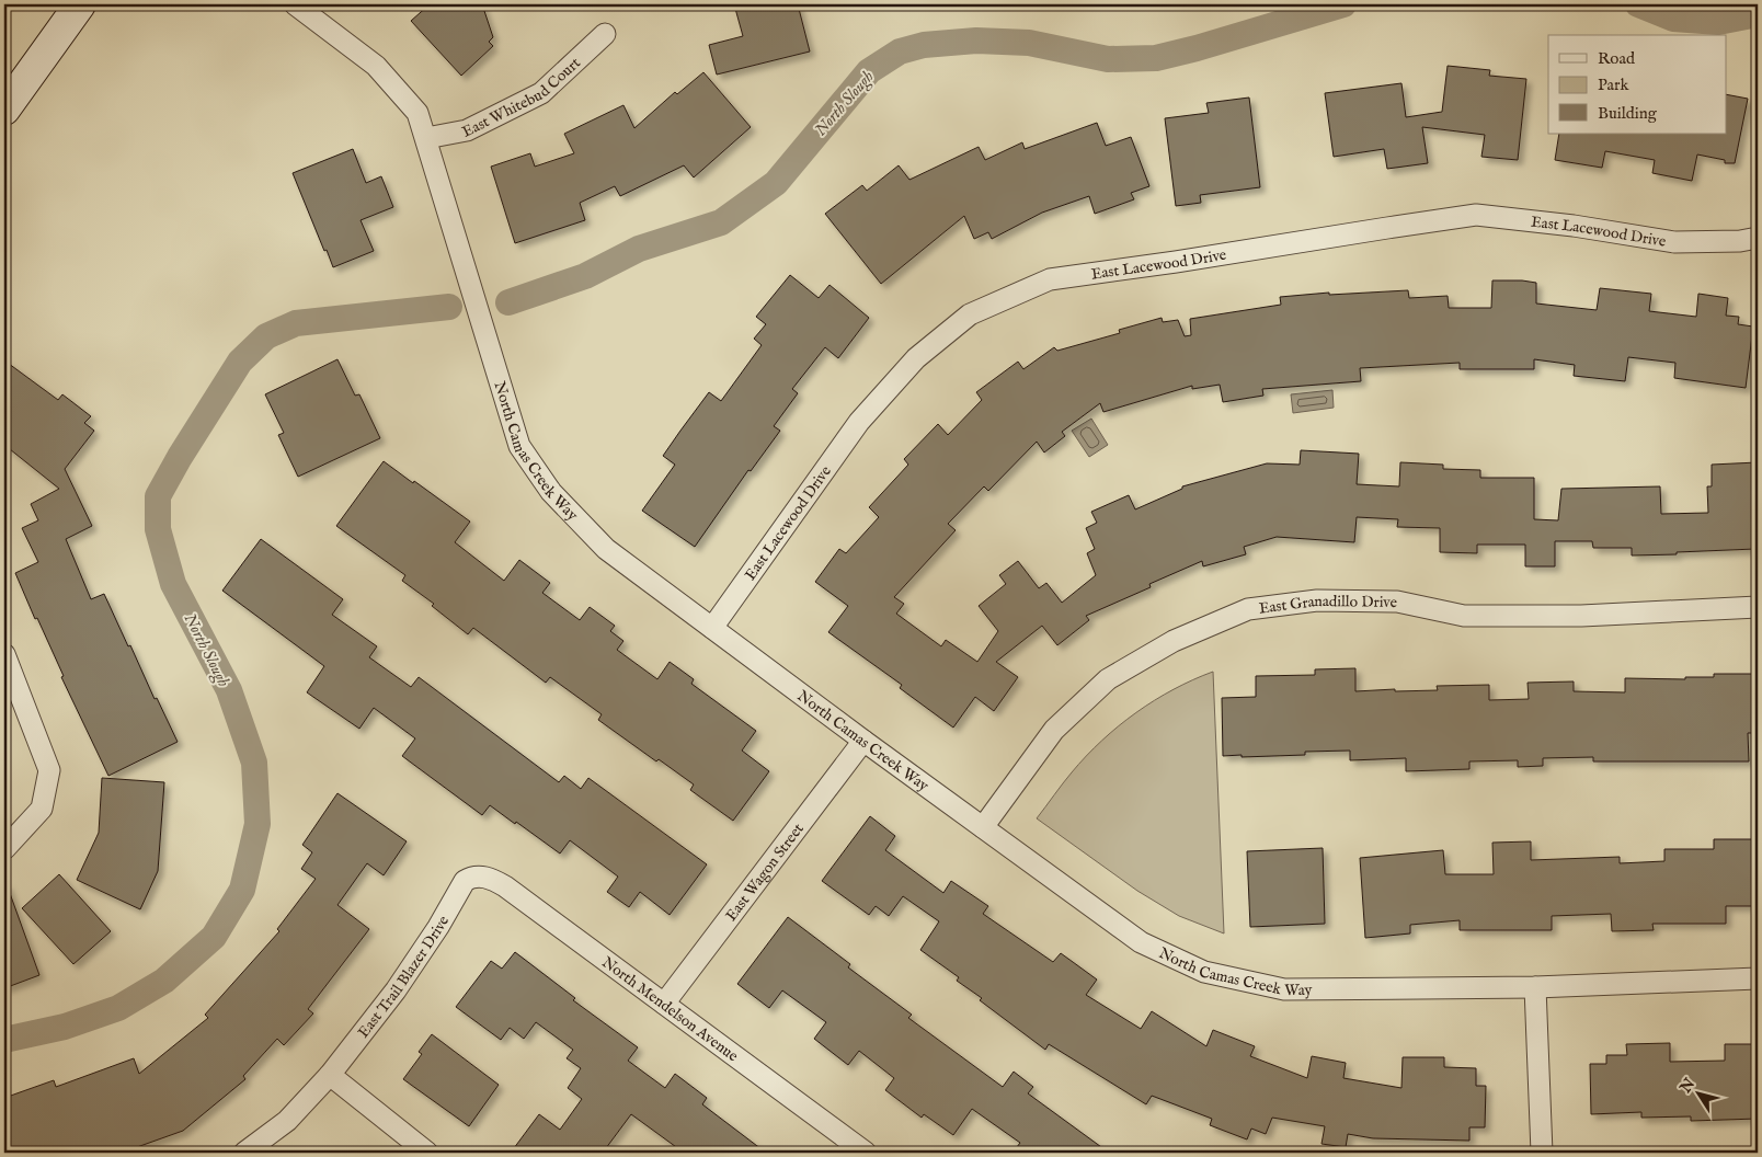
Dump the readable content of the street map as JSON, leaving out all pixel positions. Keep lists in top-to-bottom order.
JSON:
{
  "streets": {
    "street": [
      "East Whitebud Court",
      "East Lacewood Drive",
      "North Camas Creek Way",
      "East Granadillo Drive",
      "East Wagon Street",
      "East Trail Blazer Drive",
      "North Mendelson Avenue"
    ]
  },
  "crossings": [
    ["East Whitebud Court", "North Camas Creek Way"],
    ["East Lacewood Drive", "North Camas Creek Way"],
    ["North Camas Creek Way", "East Granadillo Drive"],
    ["North Camas Creek Way", "East Wagon Street"],
    ["East Wagon Street", "North Mendelson Avenue"],
    ["East Trail Blazer Drive", "North Mendelson Avenue"]
  ],
  "water": ["North Slough"],
  "legend": ["Road", "Park", "Building"],
  "north": "top left"
}
